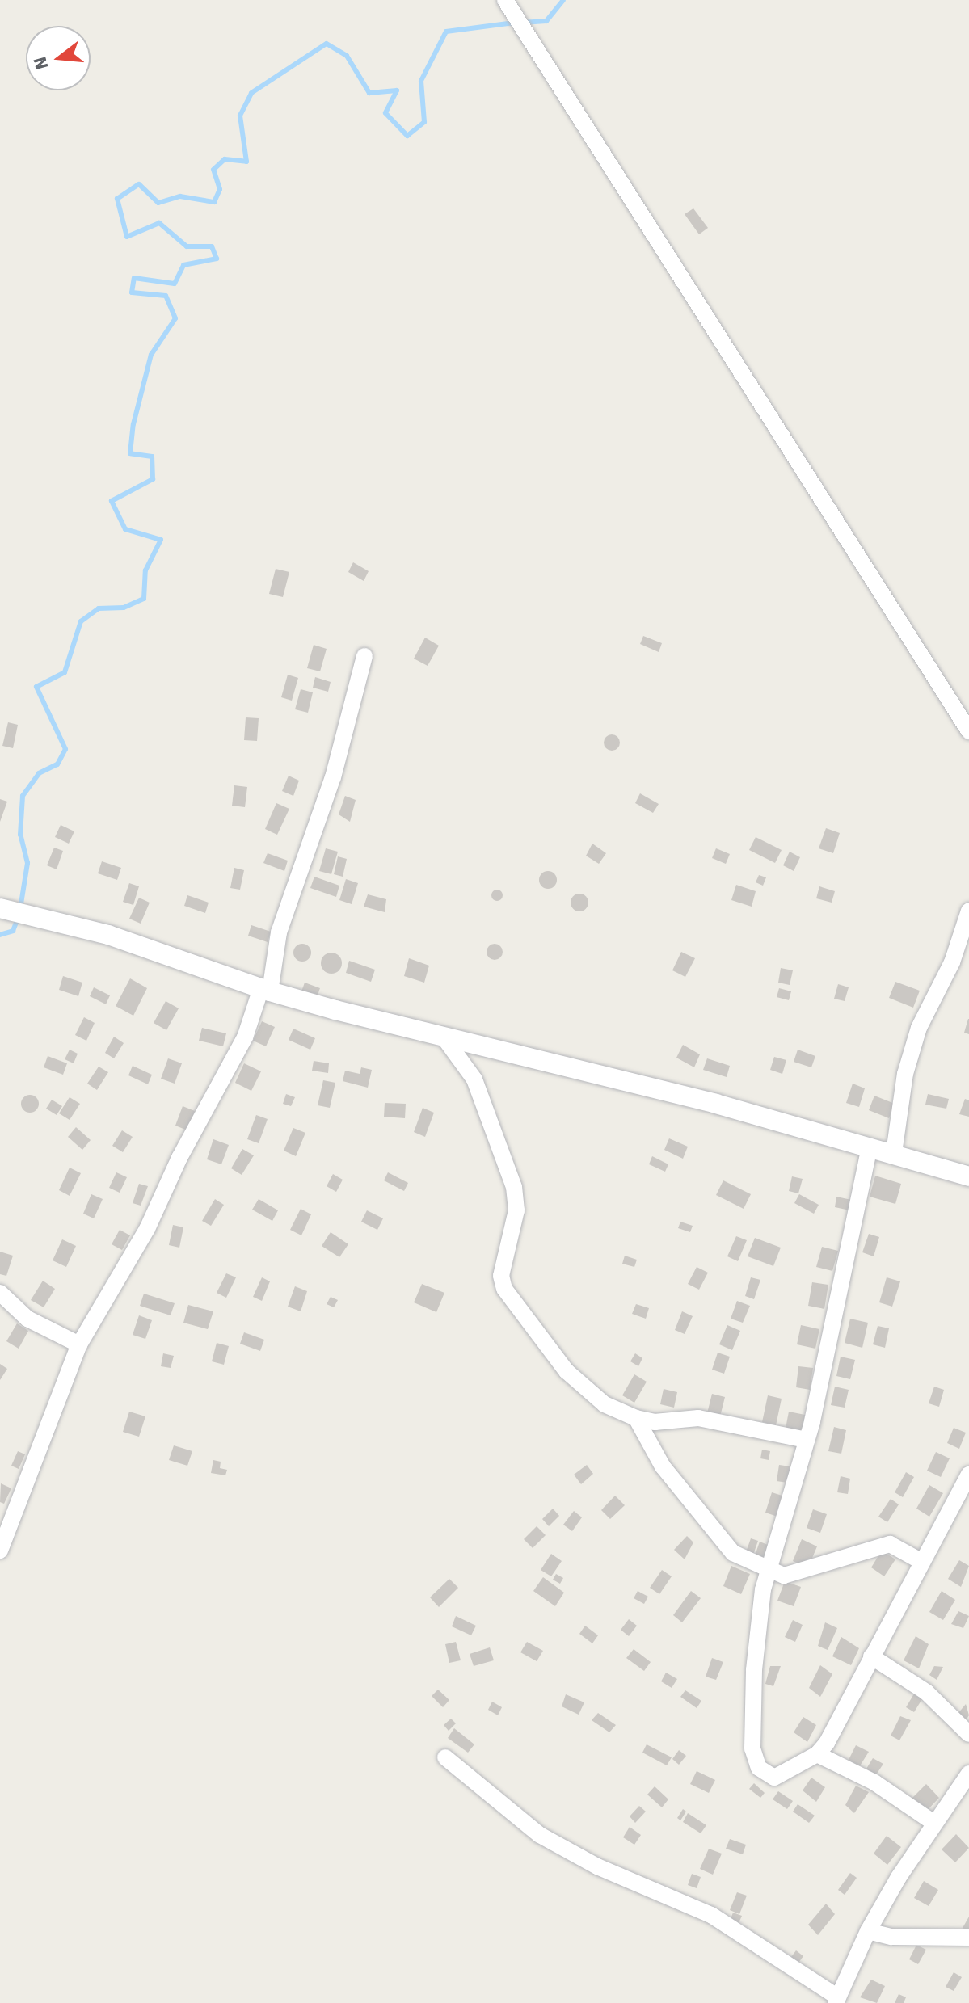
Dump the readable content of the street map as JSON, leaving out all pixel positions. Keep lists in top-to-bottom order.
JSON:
{
  "north": "left"
}
